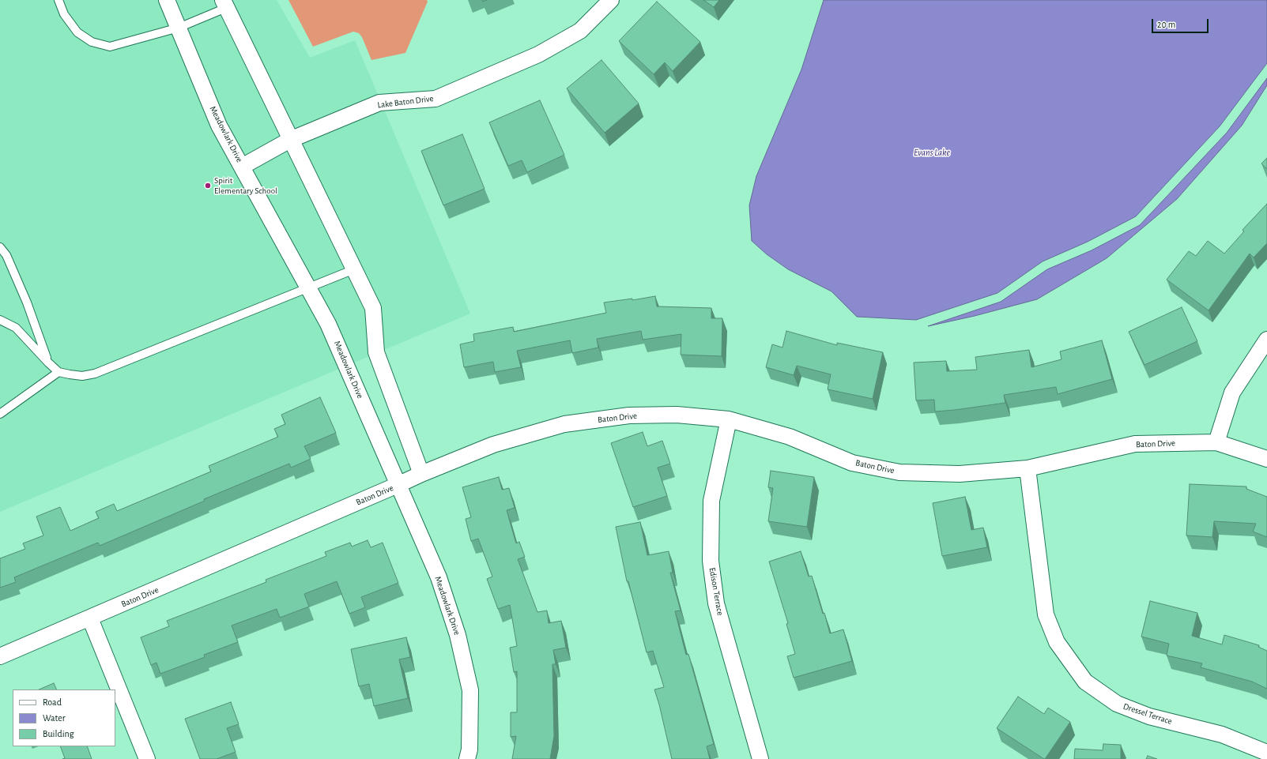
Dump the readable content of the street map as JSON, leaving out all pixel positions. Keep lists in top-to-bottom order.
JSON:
{
  "streets": {
    "street": [
      "Lake Baton Drive",
      "Meadowlark Drive",
      "Baton Drive",
      "Edison Terrace",
      "Dressel Terrace"
    ]
  },
  "crossings": [
    ["Lake Baton Drive", "Meadowlark Drive"],
    ["Meadowlark Drive", "Baton Drive"],
    ["Baton Drive", "Edison Terrace"],
    ["Baton Drive", "Dressel Terrace"]
  ],
  "water": ["Evans Lake"],
  "places": ["Spirit Elementary School"],
  "legend": ["Road", "Water", "Building"],
  "scale_bar": "20 m"
}
